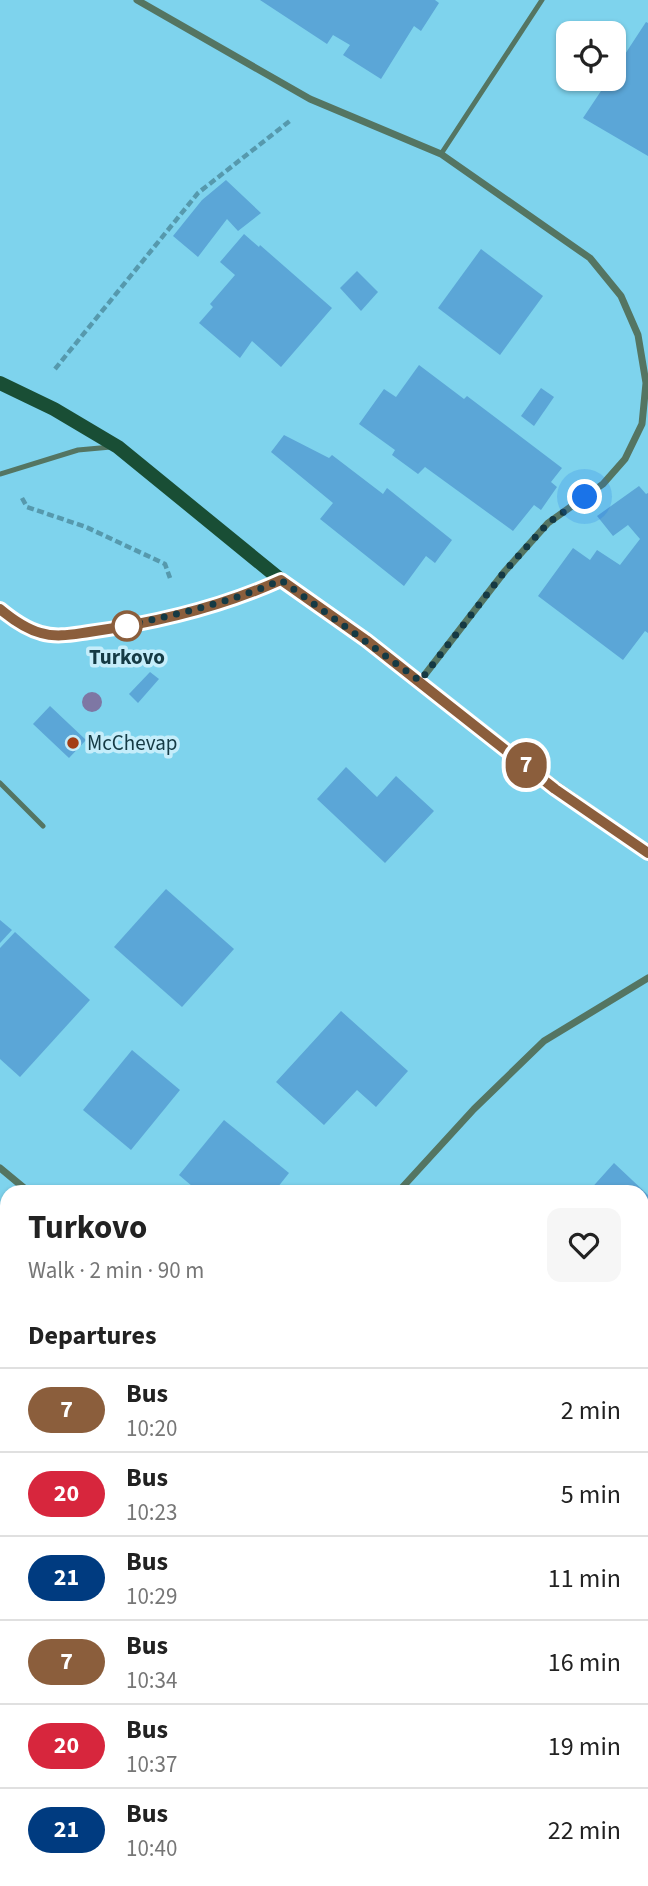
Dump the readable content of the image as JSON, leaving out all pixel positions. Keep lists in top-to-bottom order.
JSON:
{
  "places": ["Turkovo", "McChevap"],
  "lines": ["bus line 7"],
  "page": {
    "on_map": "7",
    "heading": [
      ["Turkovo", "Walk · 2 min · 90 m"],
      "Departures"
    ],
    "list": [
      {
        "mark": "7",
        "name": "Bus",
        "note": "10:20",
        "value": "2 min"
      },
      {
        "mark": "20",
        "name": "Bus",
        "note": "10:23",
        "value": "5 min"
      },
      {
        "mark": "21",
        "name": "Bus",
        "note": "10:29",
        "value": "11 min"
      },
      {
        "mark": "7",
        "name": "Bus",
        "note": "10:34",
        "value": "16 min"
      },
      {
        "mark": "20",
        "name": "Bus",
        "note": "10:37",
        "value": "19 min"
      },
      {
        "mark": "21",
        "name": "Bus",
        "note": "10:40",
        "value": "22 min"
      }
    ]
  }
}
